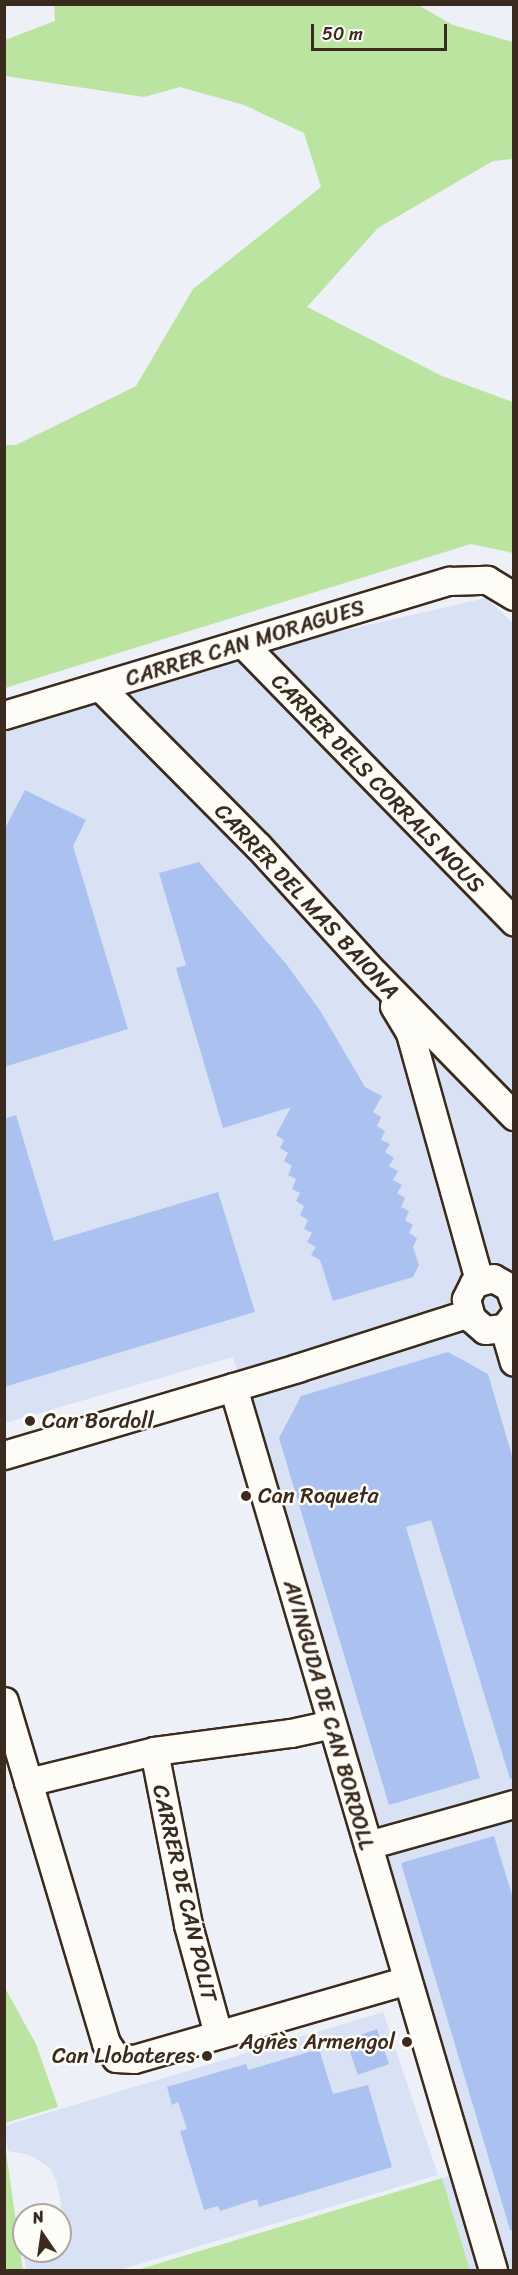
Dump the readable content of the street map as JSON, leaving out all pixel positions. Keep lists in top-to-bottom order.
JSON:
{
  "streets": {
    "street": [
      "CARRER CAN MORAGUES",
      "CARRER DELS CORRALS NOUS",
      "CARRER DEL MAS BAIONA",
      "AVINGUDA DE CAN BORDOLL",
      "CARRER DE CAN POLIT"
    ]
  },
  "crossings": [
    ["CARRER CAN MORAGUES", "CARRER DELS CORRALS NOUS"],
    ["CARRER CAN MORAGUES", "CARRER DEL MAS BAIONA"]
  ],
  "places": [
    "Can Bordoll",
    "Can Roqueta",
    "Agnès Armengol",
    "Can Llobateres"
  ],
  "scale_bar": "50 m",
  "north": "top"
}
